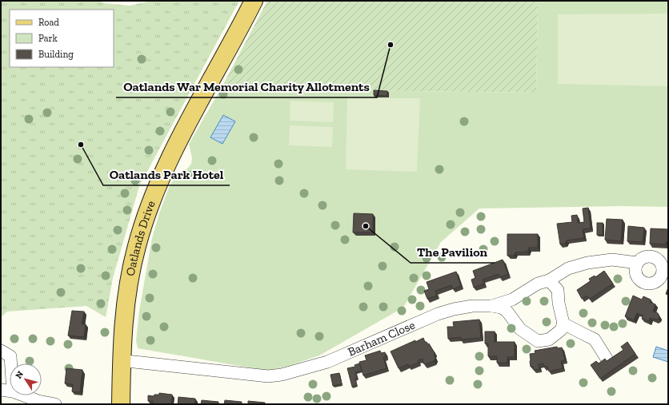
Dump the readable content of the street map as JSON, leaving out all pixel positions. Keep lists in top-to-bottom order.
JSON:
{
  "streets": {
    "main road": ["Oatlands Drive"],
    "street": ["Barham Close"]
  },
  "crossings": [
    ["Oatlands Drive", "Barham Close"]
  ],
  "places": ["Oatlands War Memorial Charity Allotments", "Oatlands Park Hotel", "The Pavilion"],
  "legend": ["Road", "Park", "Building"],
  "north": "top left"
}
